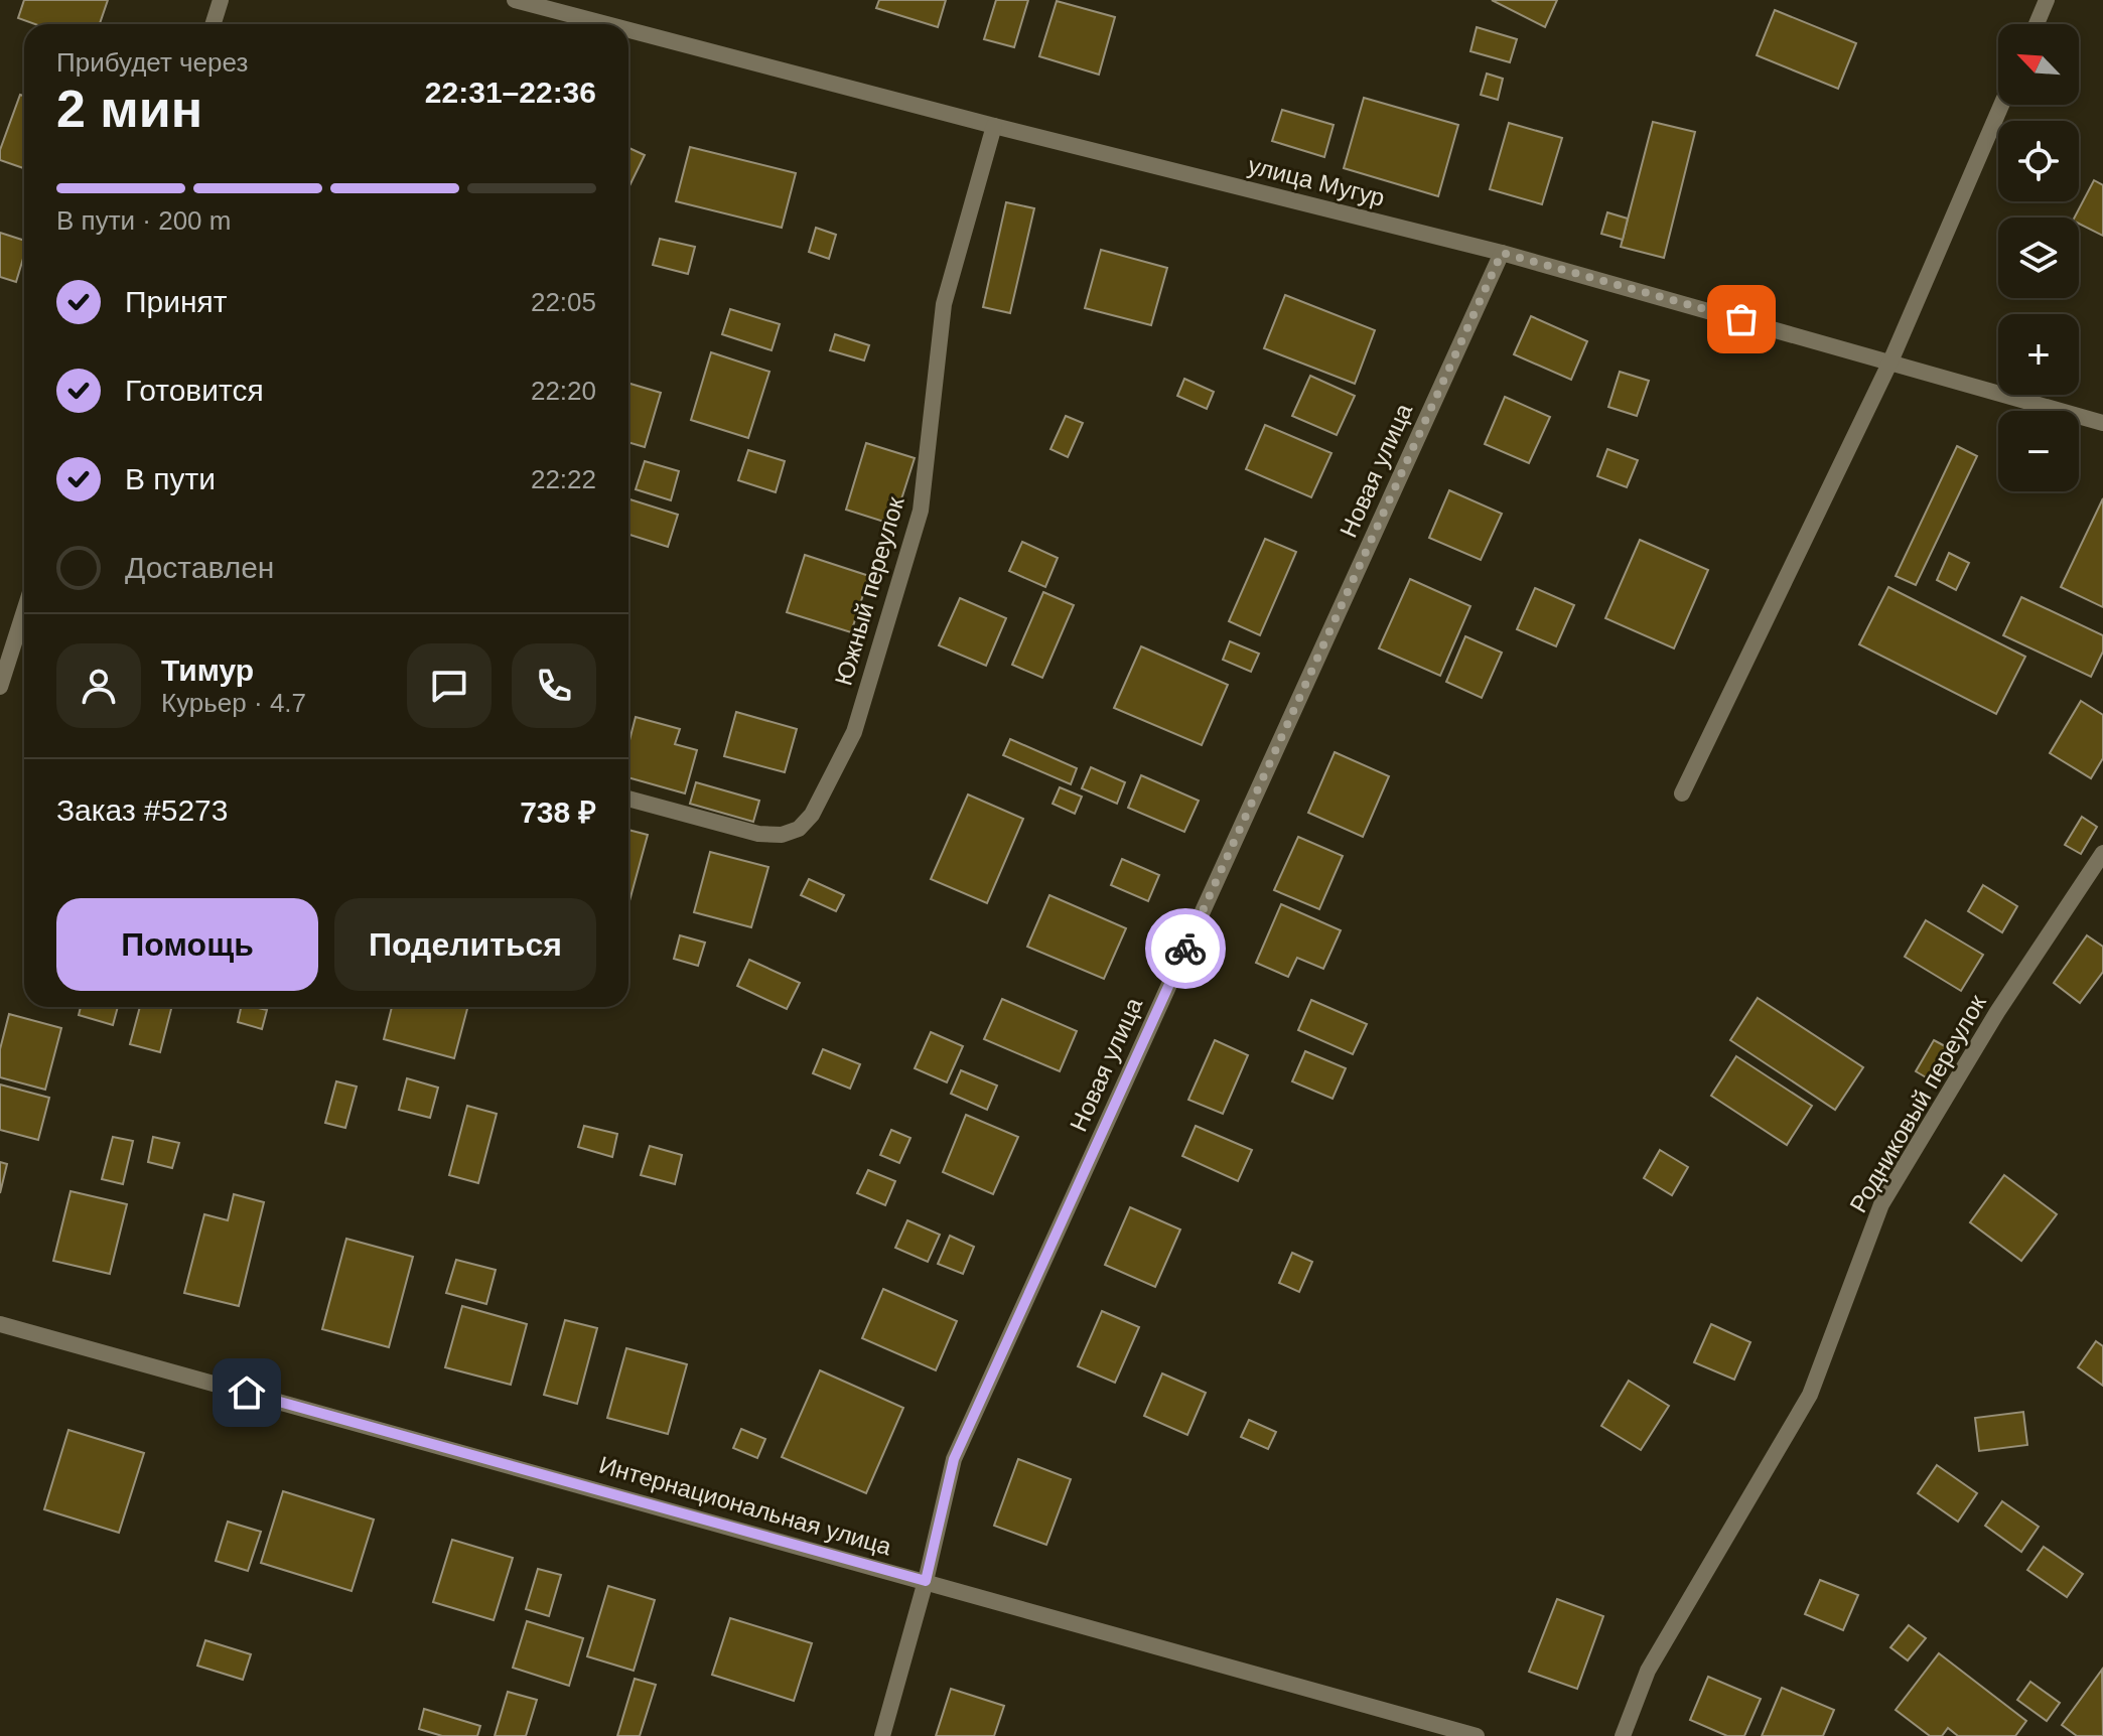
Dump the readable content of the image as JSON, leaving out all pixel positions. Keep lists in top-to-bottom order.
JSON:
{
  "streets": {
    "street": [
      "улица Мугур",
      "Новая улица",
      "Южный переулок",
      "Родниковый переулок",
      "Интернациональная улица"
    ]
  },
  "crossings": [
    ["улица Мугур", "Новая улица"],
    ["улица Мугур", "Южный переулок"],
    ["Новая улица", "Интернациональная улица"]
  ],
  "north": "top left",
  "page": {
    "map_buttons": ["+", "−"],
    "heading": ["2 мин", "Прибудет через", "22:31–22:36"],
    "panel": [
      "Тимур",
      "Курьер · 4.7",
      "Заказ #5273",
      "738 ₽"
    ],
    "bar": "В пути · 200 m",
    "list": [
      ["Принят", "22:05"],
      ["Готовится", "22:20"],
      ["В пути", "22:22"],
      "Доставлен"
    ],
    "buttons": ["Помощь", "Поделиться"]
  }
}
